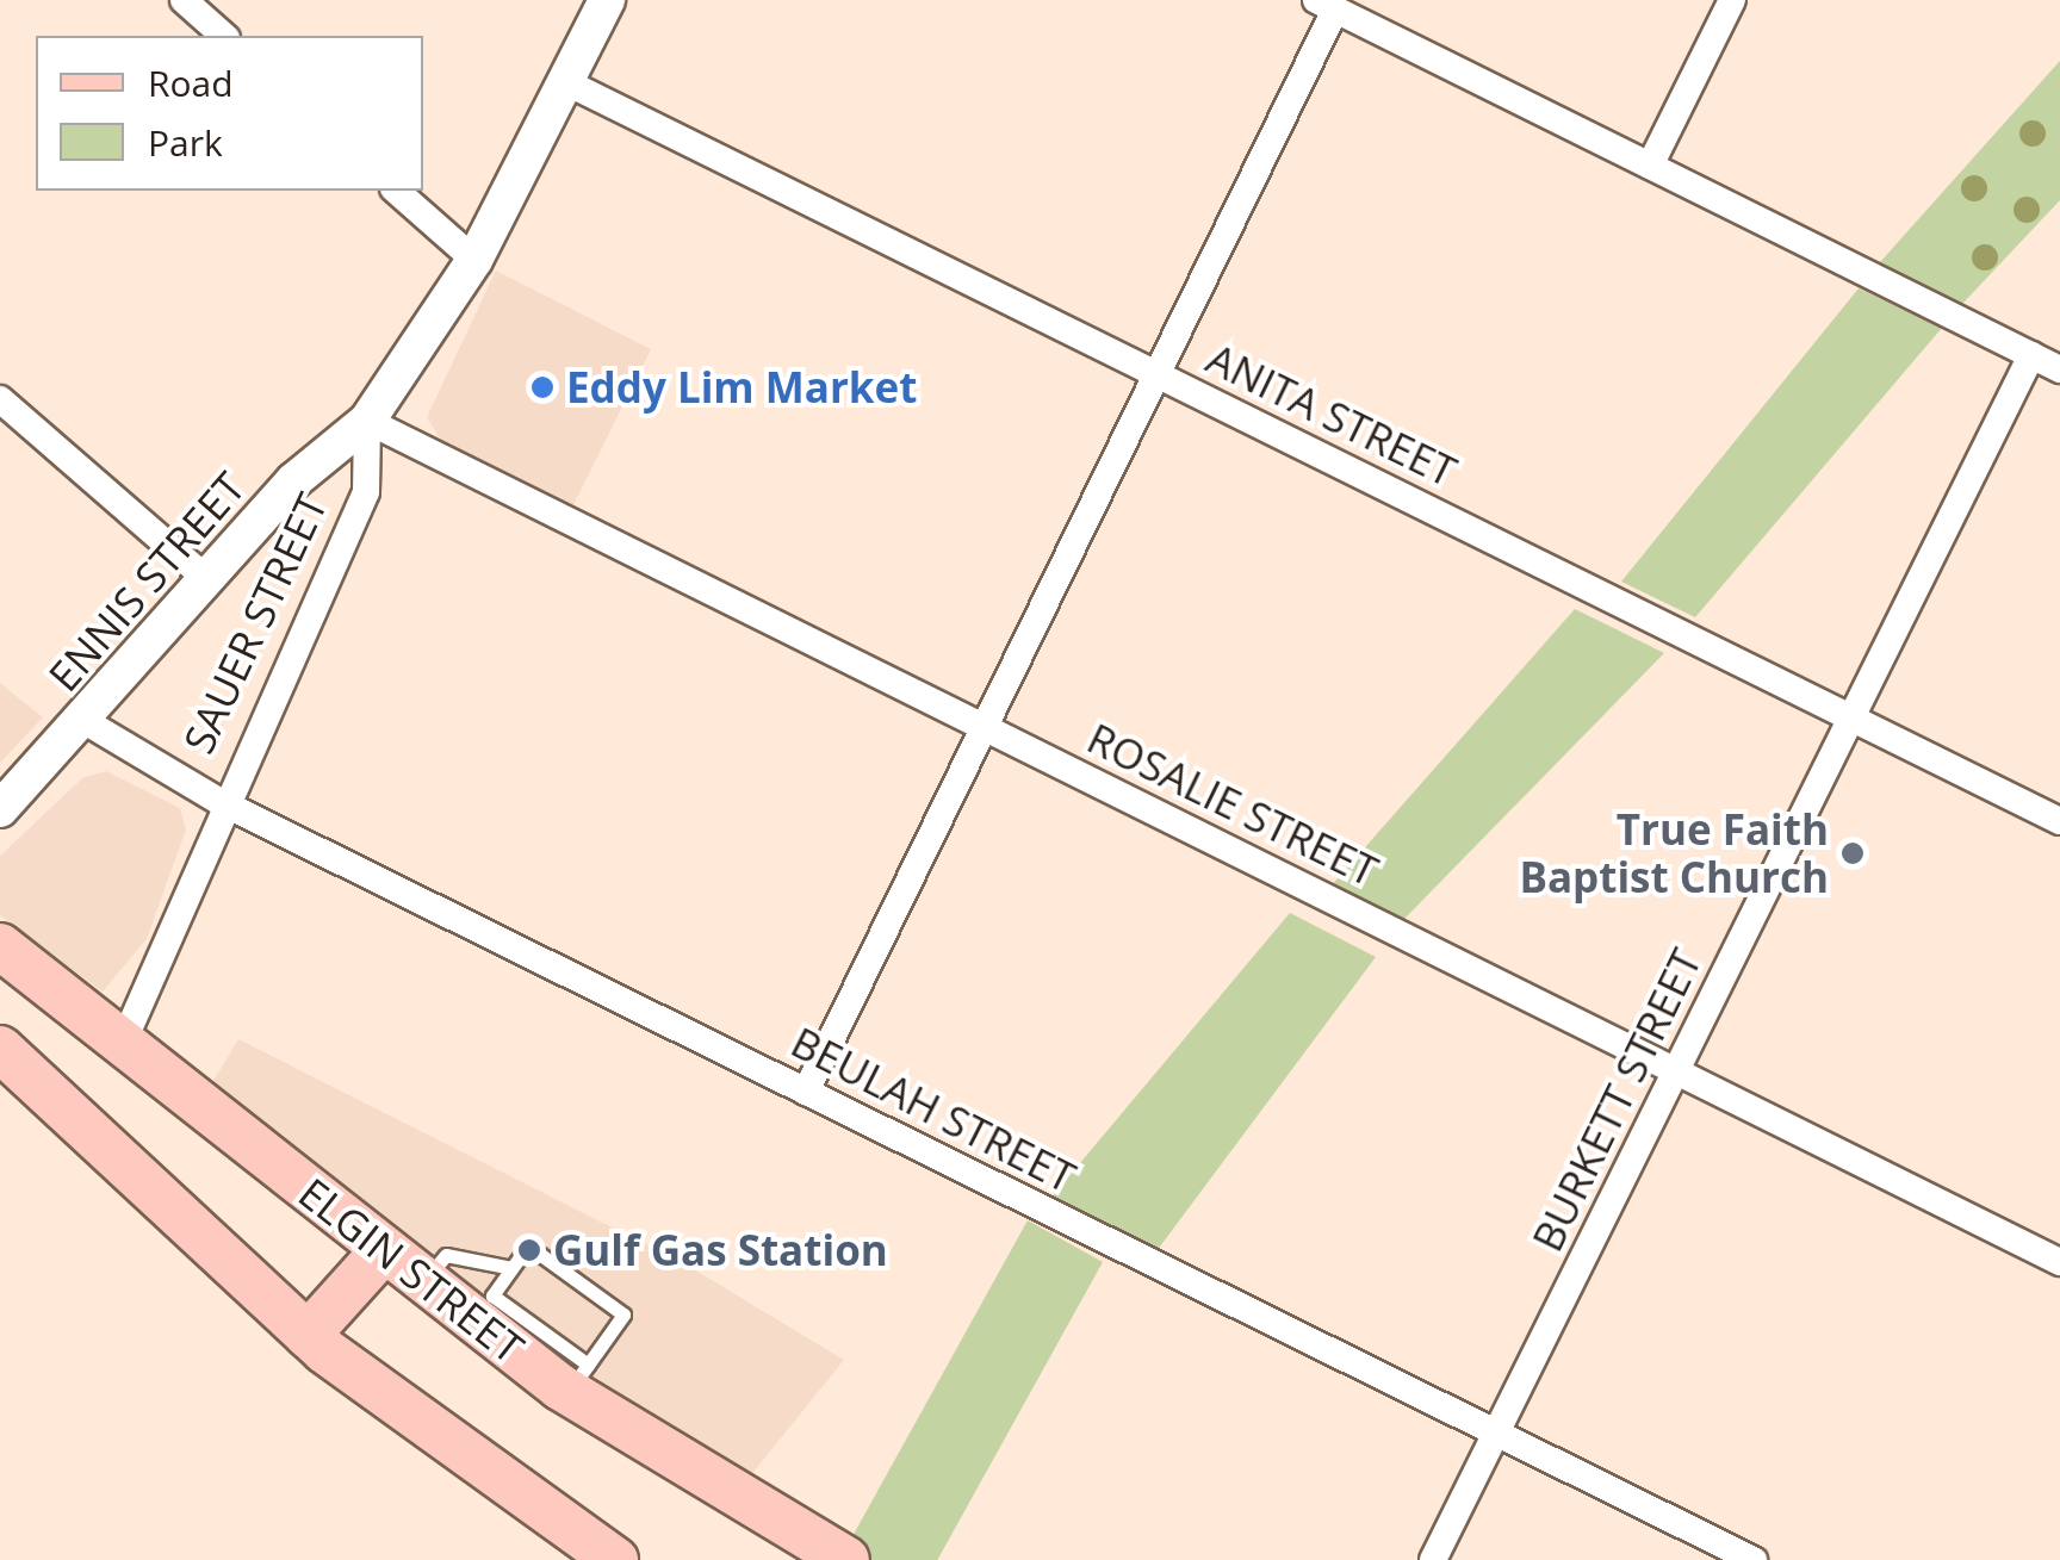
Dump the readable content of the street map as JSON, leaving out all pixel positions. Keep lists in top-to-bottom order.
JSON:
{
  "streets": {
    "main road": ["ELGIN STREET"],
    "street": [
      "ANITA STREET",
      "ENNIS STREET",
      "SAUER STREET",
      "ROSALIE STREET",
      "BURKETT STREET",
      "BEULAH STREET"
    ]
  },
  "crossings": [
    ["ANITA STREET", "BURKETT STREET"],
    ["ENNIS STREET", "SAUER STREET"],
    ["ENNIS STREET", "ROSALIE STREET"],
    ["ENNIS STREET", "BEULAH STREET"],
    ["SAUER STREET", "ROSALIE STREET"],
    ["SAUER STREET", "BEULAH STREET"],
    ["SAUER STREET", "ELGIN STREET"],
    ["ROSALIE STREET", "BURKETT STREET"],
    ["BURKETT STREET", "BEULAH STREET"]
  ],
  "places": ["Eddy Lim Market", "True Faith Baptist Church", "Gulf Gas Station"],
  "legend": ["Road", "Park"]
}
